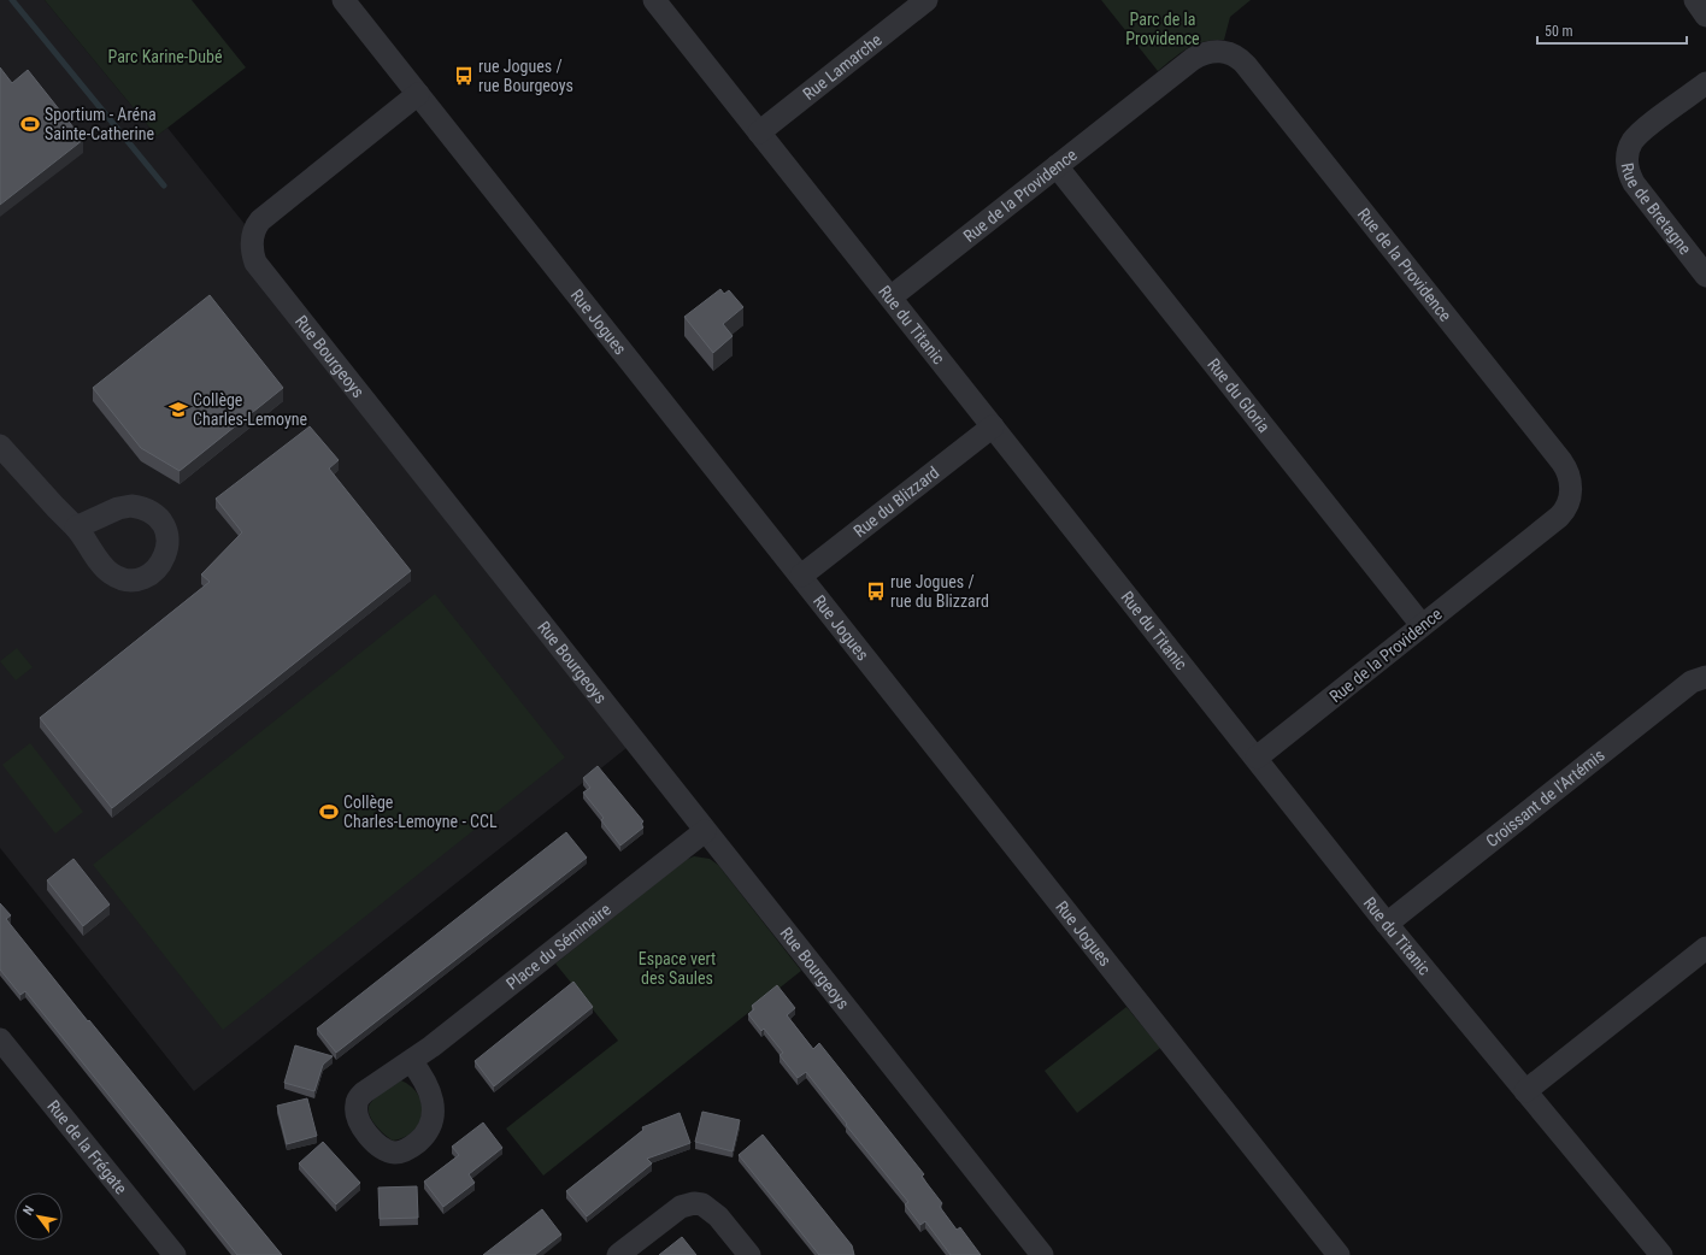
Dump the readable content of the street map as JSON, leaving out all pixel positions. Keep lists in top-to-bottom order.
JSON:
{
  "streets": {
    "street": [
      "Rue Lamarche",
      "Rue de la Providence",
      "Rue de Bretagne",
      "Rue Jogues",
      "Rue du Titanic",
      "Rue Bourgeoys",
      "Rue du Gloria",
      "Rue du Blizzard",
      "Croissant de l'Artémis",
      "Place du Séminaire",
      "Rue de la Frégate"
    ]
  },
  "crossings": [
    ["Rue Lamarche", "Rue du Titanic"],
    ["Rue de la Providence", "Rue du Titanic"],
    ["Rue de la Providence", "Rue du Gloria"],
    ["Rue Jogues", "Rue Bourgeoys"],
    ["Rue Jogues", "Rue du Blizzard"],
    ["Rue du Titanic", "Rue du Blizzard"],
    ["Rue du Titanic", "Croissant de l'Artémis"],
    ["Rue Bourgeoys", "Place du Séminaire"]
  ],
  "parks": ["Parc de la Providence", "Parc Karine-Dubé", "Espace vert des Saules"],
  "places": {
    "bus stop": ["rue Jogues / rue Bourgeoys", "rue Jogues / rue du Blizzard"],
    "sports": ["Sportium - Aréna Sainte-Catherine", "Collège Charles-Lemoyne - CCL"],
    "school or university": ["Collège Charles-Lemoyne"]
  },
  "scale_bar": "50 m",
  "north": "top left"
}
